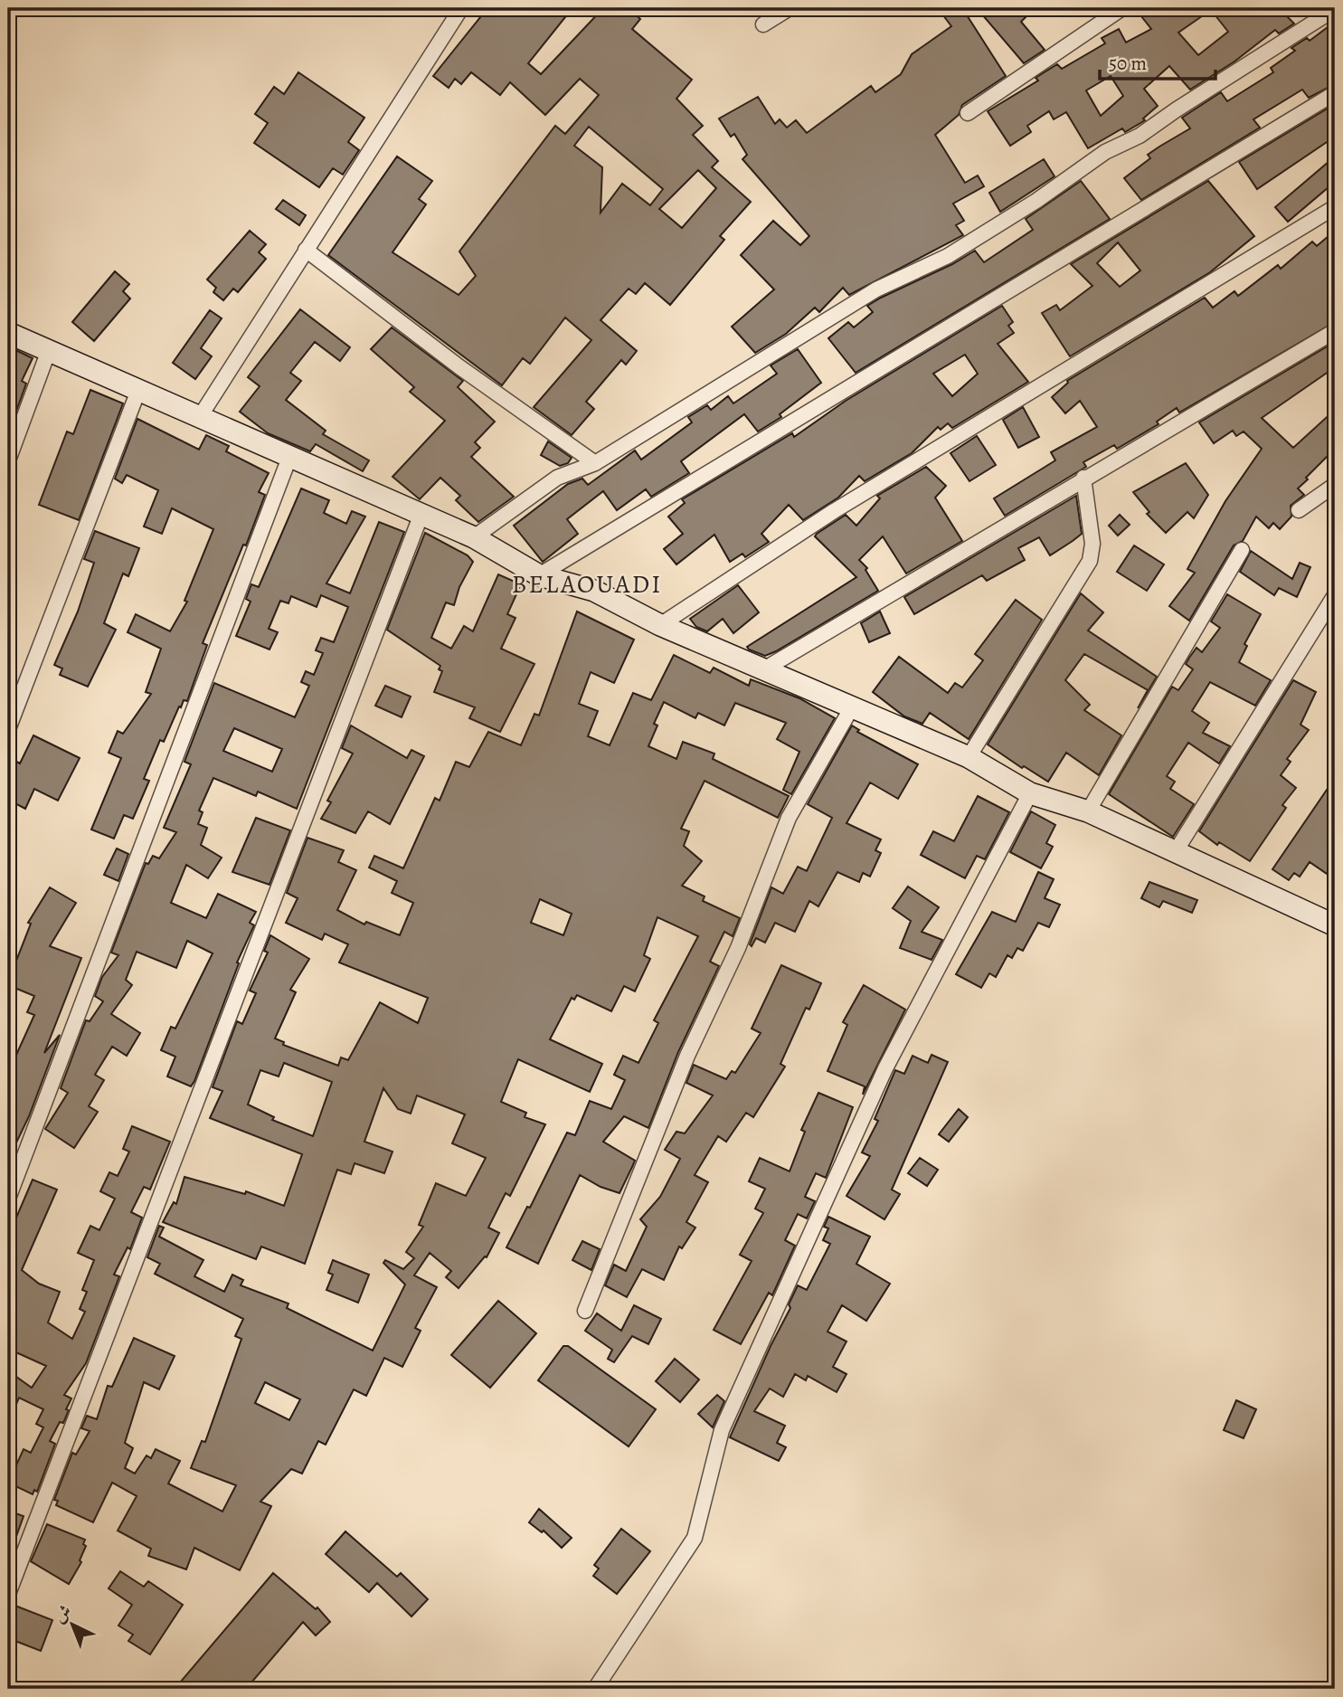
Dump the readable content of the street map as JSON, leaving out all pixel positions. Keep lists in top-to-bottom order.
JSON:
{
  "districts": ["BELAOUADI"],
  "scale_bar": "50 m",
  "north": "top left"
}
